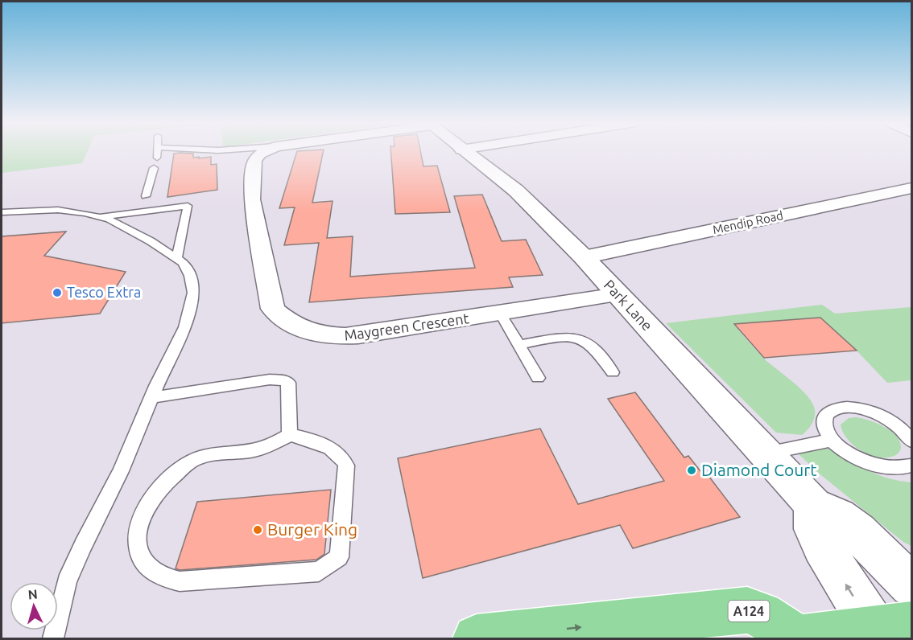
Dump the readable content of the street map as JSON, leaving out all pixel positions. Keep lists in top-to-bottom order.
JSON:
{
  "streets": {
    "main road": ["A124"],
    "street": ["Mendip Road", "Park Lane", "Maygreen Crescent"]
  },
  "crossings": [
    ["Mendip Road", "Park Lane"],
    ["Park Lane", "Maygreen Crescent"]
  ],
  "places": ["Tesco Extra", "Diamond Court", "Burger King"],
  "north": "top"
}
